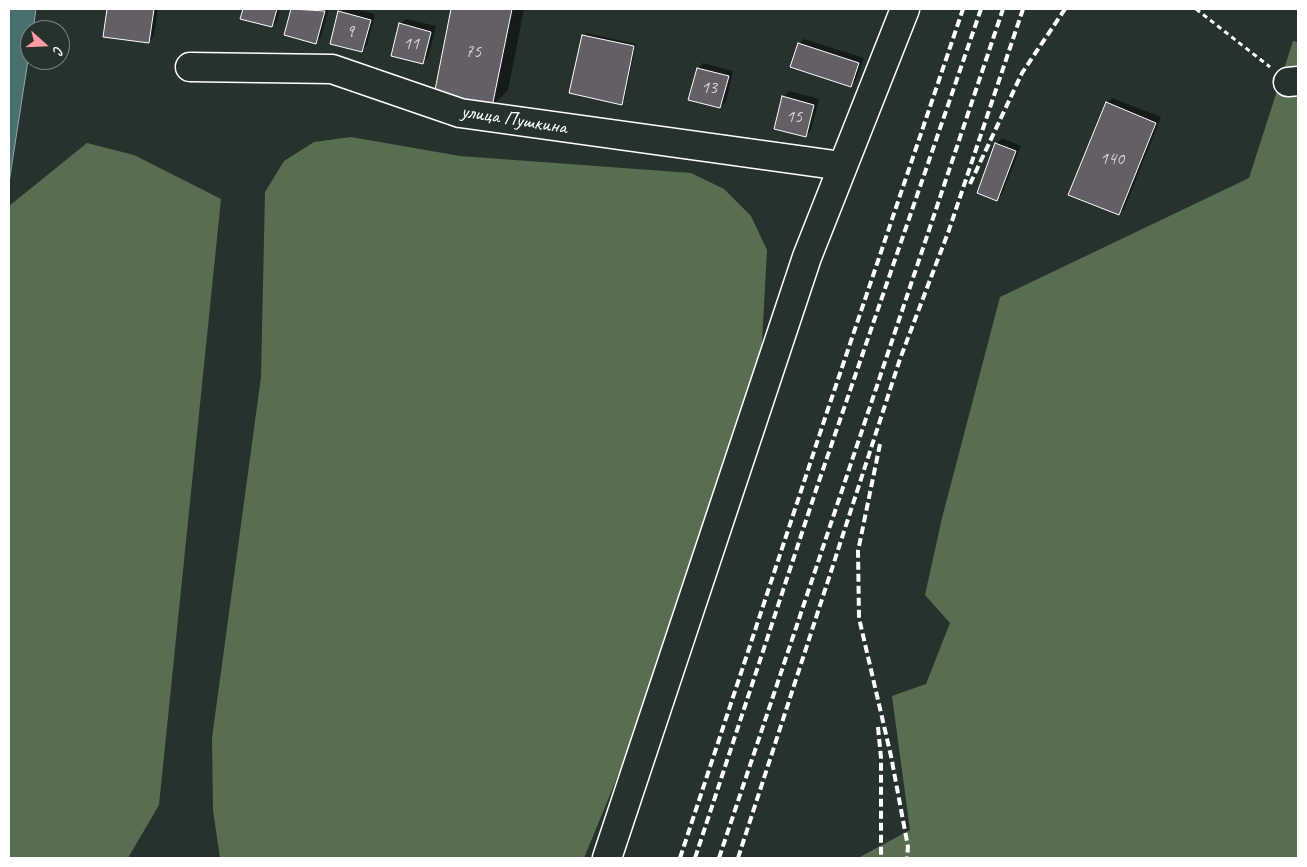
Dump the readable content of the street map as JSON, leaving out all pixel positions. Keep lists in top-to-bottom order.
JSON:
{
  "streets": {
    "street": ["улица Пушкина"]
  },
  "house_numbers": [
    "9",
    "11",
    "75",
    "13",
    "15",
    "140"
  ],
  "north": "right"
}
